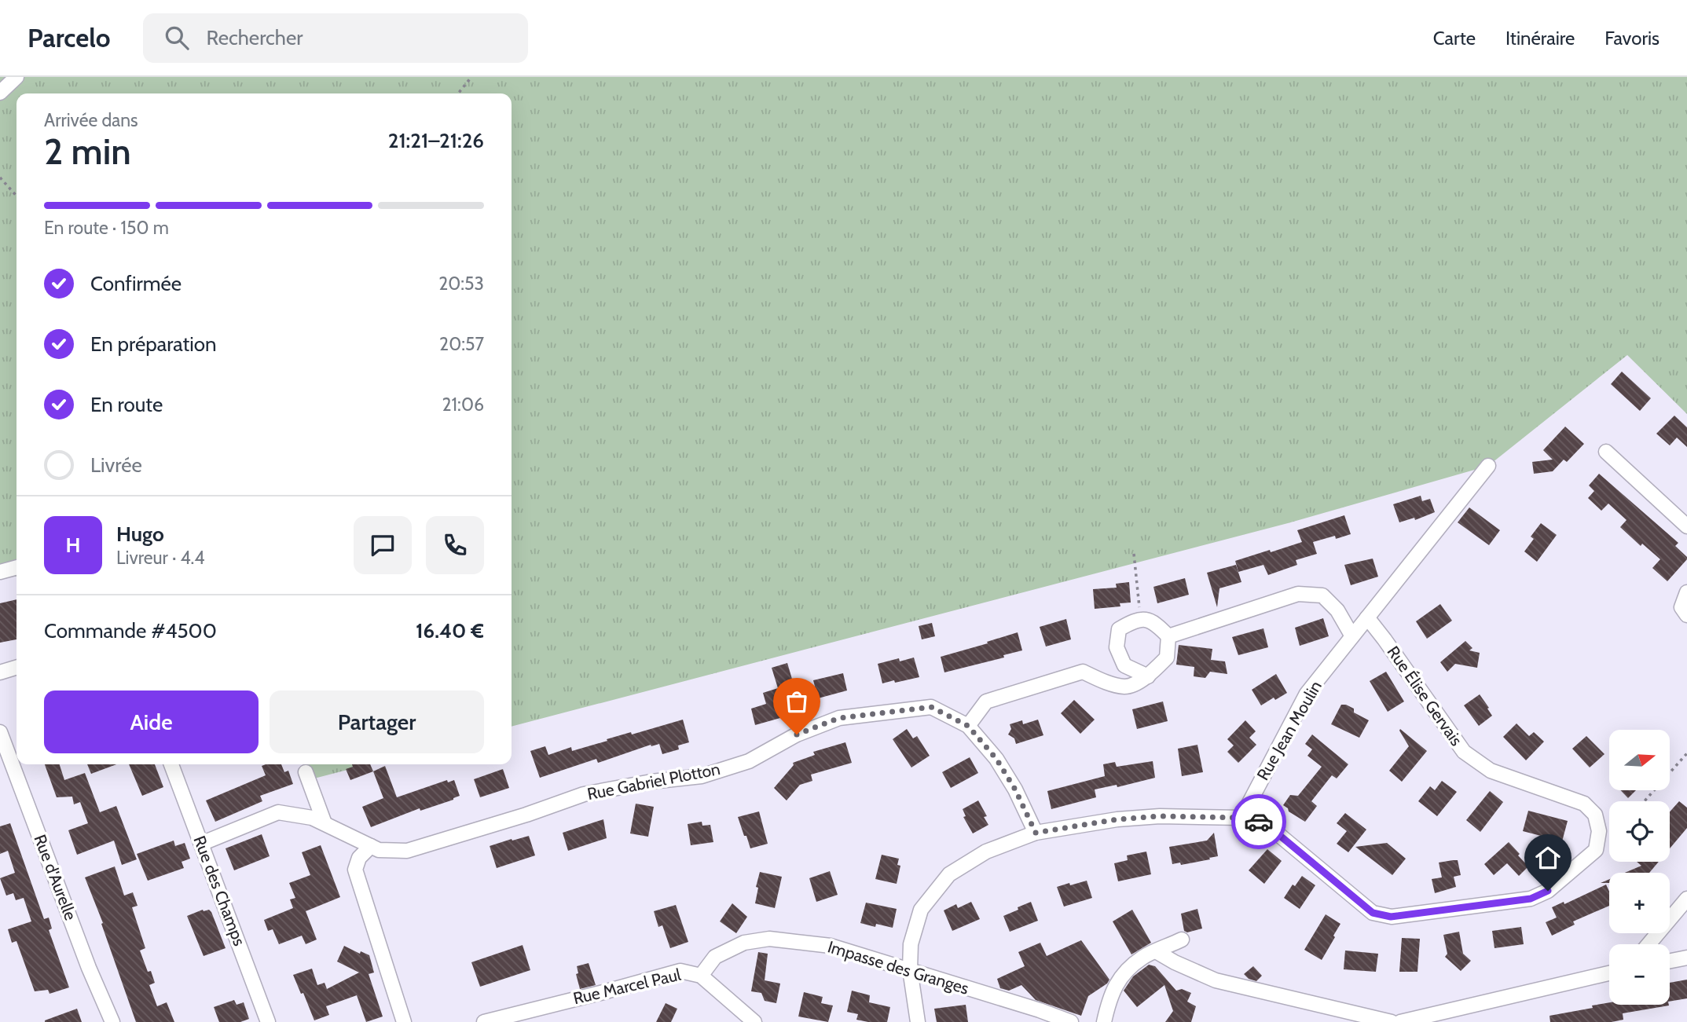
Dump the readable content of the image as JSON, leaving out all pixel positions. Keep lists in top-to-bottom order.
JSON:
{
  "streets": {
    "street": [
      "Rue Élise Gervais",
      "Rue Jean Moulin",
      "Rue Gabriel Plotton",
      "Rue d'Aurelle",
      "Rue des Champs",
      "Impasse des Granges",
      "Rue Marcel Paul"
    ]
  },
  "crossings": [
    ["Rue Élise Gervais", "Rue Jean Moulin"],
    ["Rue Gabriel Plotton", "Rue des Champs"],
    ["Impasse des Granges", "Rue Marcel Paul"]
  ],
  "north": "right",
  "page": {
    "header": "Parcelo",
    "search": "Rechercher",
    "nav": ["Carte", "Itinéraire", "Favoris"],
    "heading": ["2 min", "Arrivée dans", "21:21–21:26"],
    "panel": [
      "Hugo",
      "Livreur · 4.4",
      "Commande #4500",
      "16.40 €"
    ],
    "bar": "En route · 150 m",
    "list": [
      ["Confirmée", "20:53"],
      ["En préparation", "20:57"],
      ["En route", "21:06"],
      "Livrée"
    ],
    "round": "H",
    "buttons": ["Aide", "Partager"],
    "map_buttons": ["+", "−"]
  }
}
